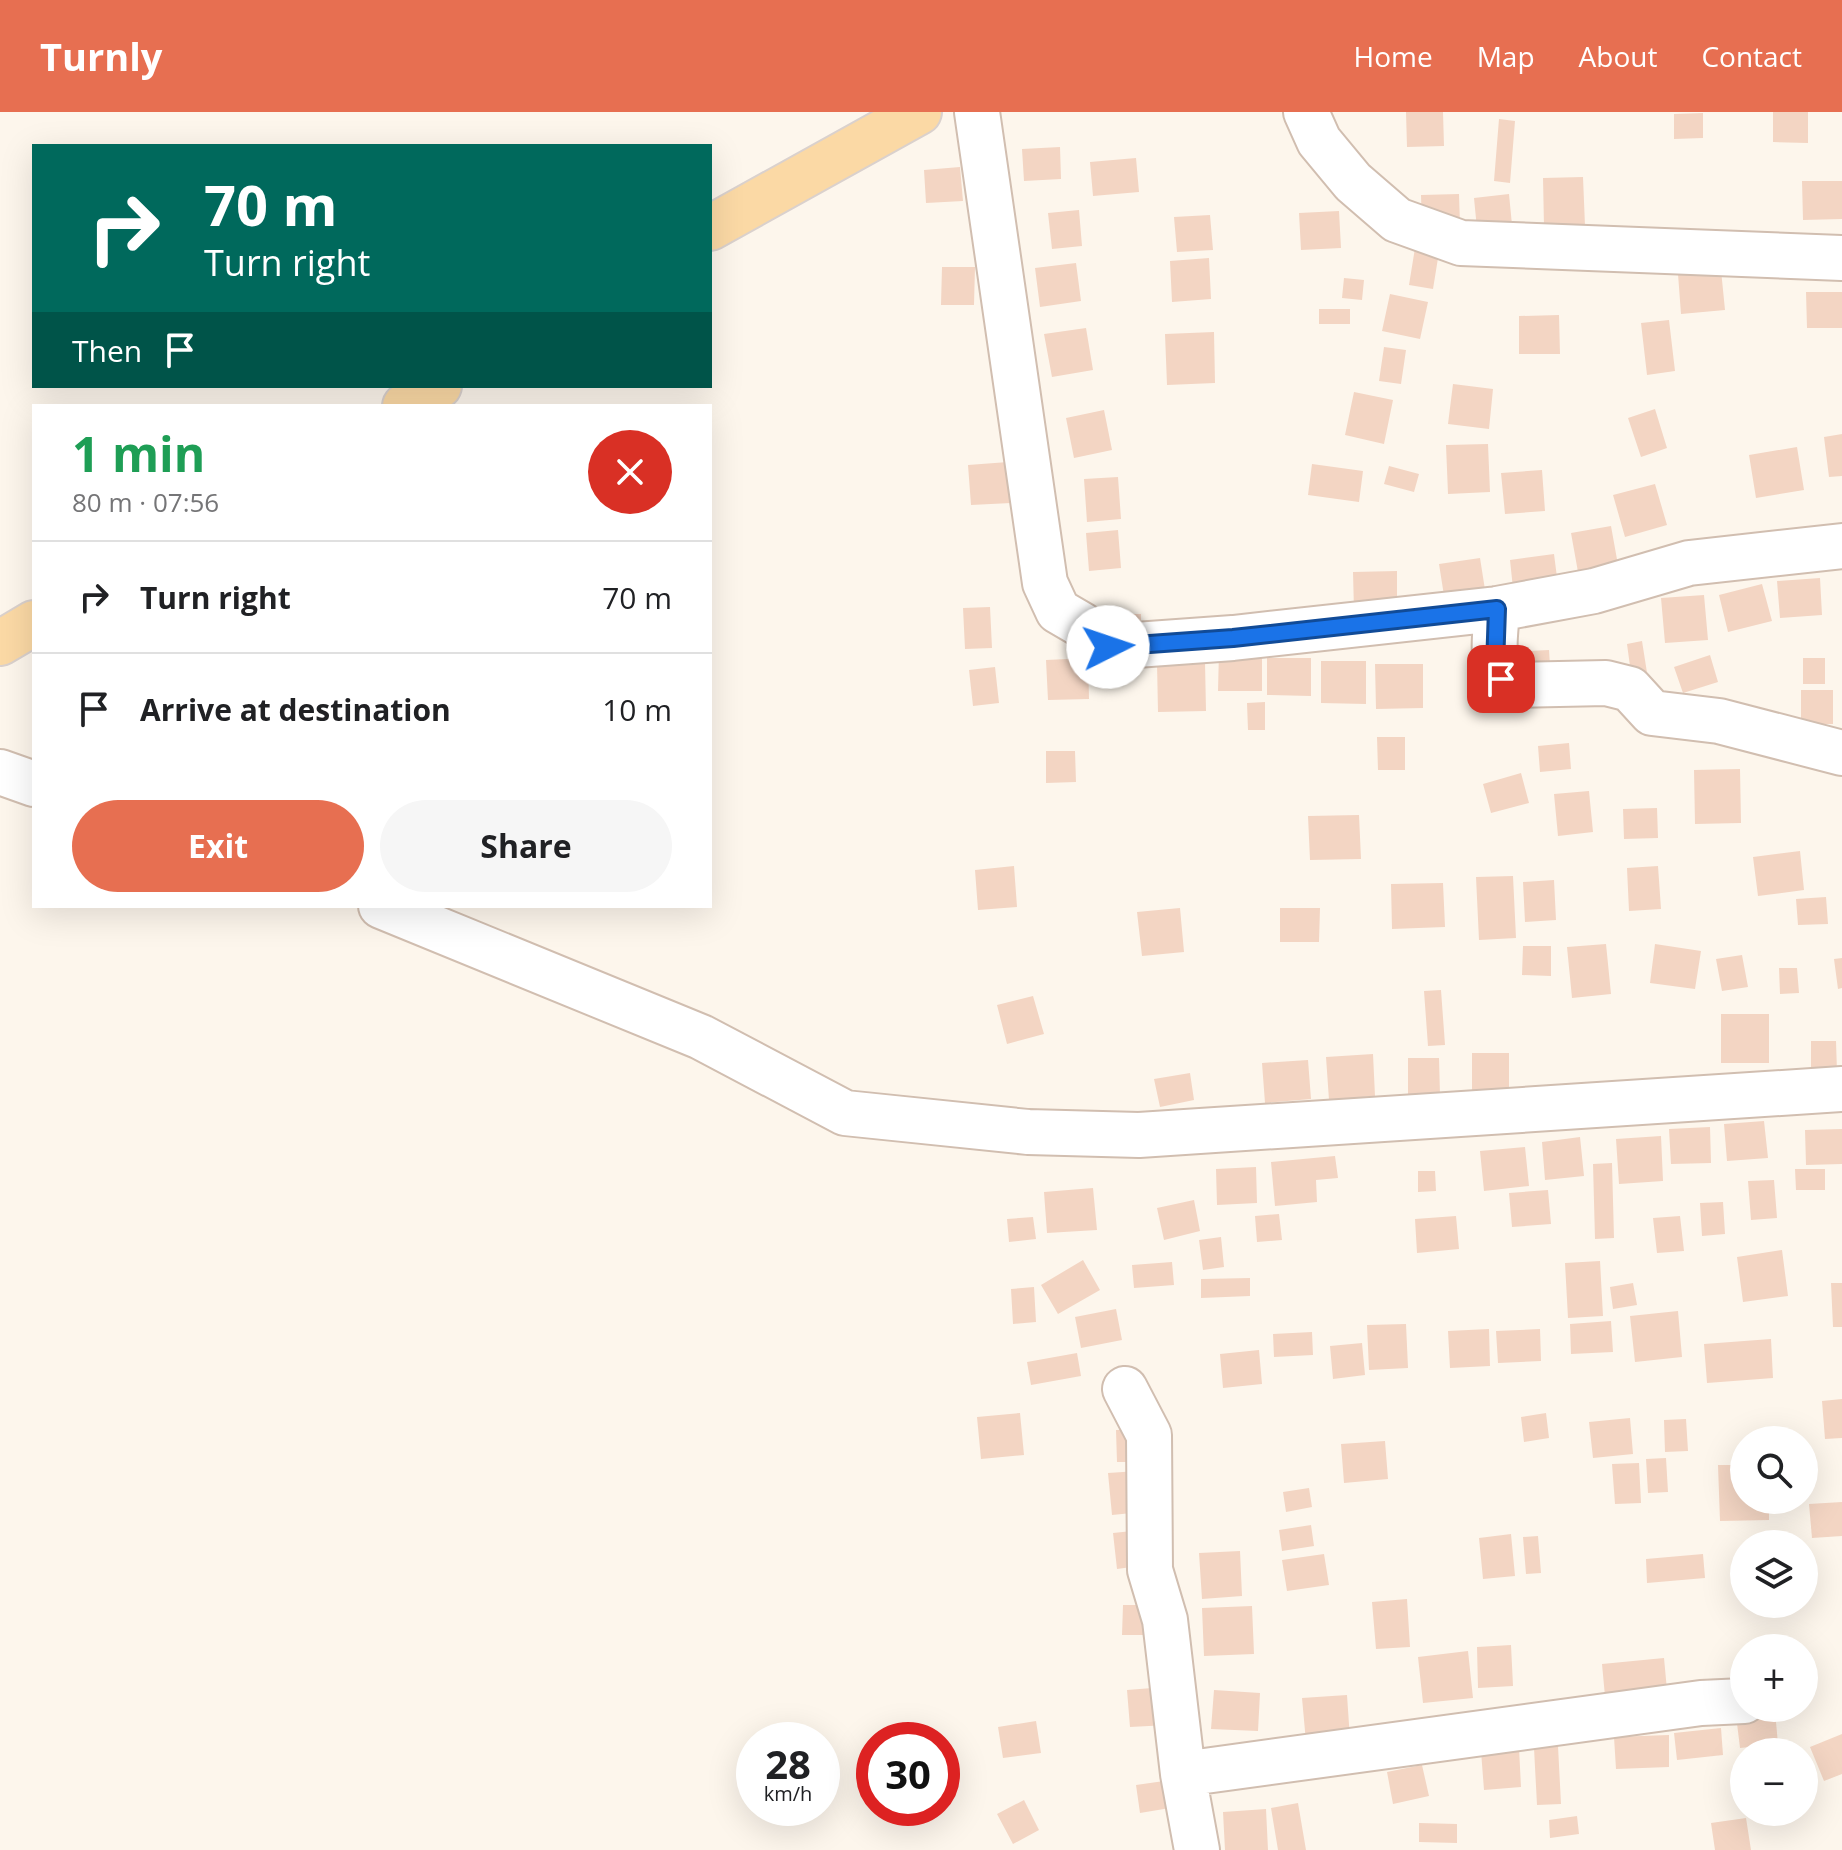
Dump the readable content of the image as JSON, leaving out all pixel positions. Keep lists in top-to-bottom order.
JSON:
{
  "page": {
    "header": "Turnly",
    "nav": [
      "Home",
      "Map",
      "About",
      "Contact"
    ],
    "turn": ["70 m", "Turn right"],
    "then": "Then",
    "heading": ["1 min", "80 m · 07:56"],
    "list": [
      {
        "name": "Turn right",
        "value": "70 m"
      },
      {
        "name": "Arrive at destination",
        "value": "10 m"
      }
    ],
    "buttons": ["Exit", "Share"],
    "map_buttons": ["+", "−"],
    "speed": "28 km/h",
    "limit": "30"
  }
}
